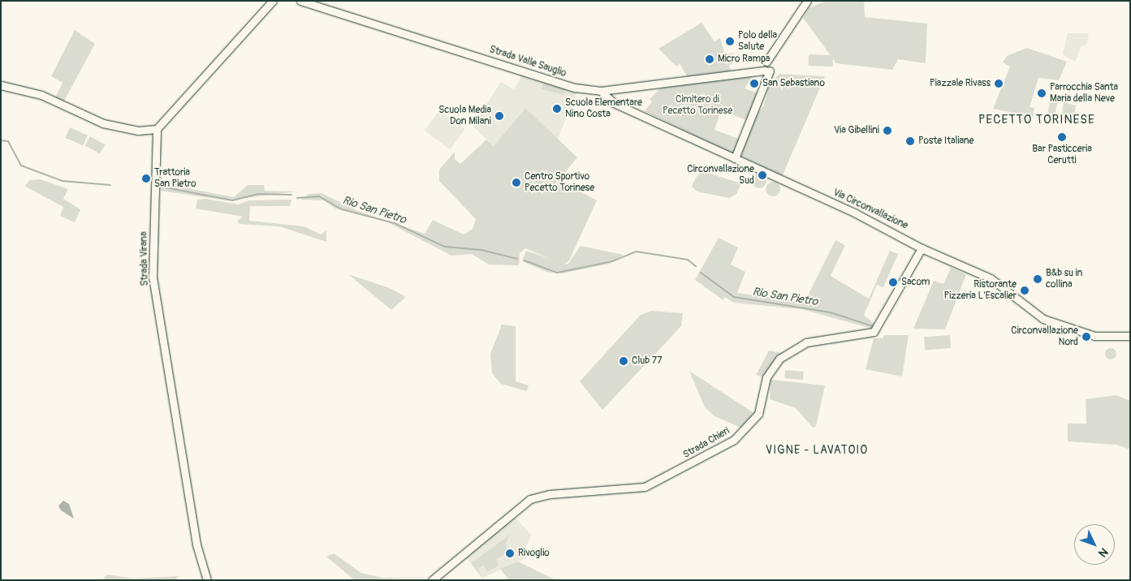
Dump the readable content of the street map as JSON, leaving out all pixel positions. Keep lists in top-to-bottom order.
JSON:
{
  "streets": {
    "street": [
      "Strada Valle Sauglio",
      "Via Circonvallazione",
      "Strada Virana",
      "Strada Chieri"
    ]
  },
  "crossings": [
    ["Strada Valle Sauglio", "Via Circonvallazione"],
    ["Via Circonvallazione", "Strada Chieri"]
  ],
  "districts": ["PECETTO TORINESE", "VIGNE - LAVATOIO"],
  "water": ["Rio San Pietro"],
  "parks": ["Cimitero di Pecetto Torinese"],
  "places": [
    "Polo della Salute",
    "Micro Rampa",
    "San Sebastiano",
    "Piazzale Rivass",
    "Parrocchia Santa Maria della Neve",
    "Scuola Elementare Nino Costa",
    "Scuola Media Don Milani",
    "Via Gibellini",
    "Bar Pasticceria Cerutti",
    "Poste Italiane",
    "Circonvallazione Sud",
    "Trattoria San Pietro",
    "Centro Sportivo Pecetto Torinese",
    "B&b su in collina",
    "Sacom",
    "Ristorante Pizzeria L'Escalier",
    "Circonvallazione Nord",
    "Club 77",
    "Rivoglio"
  ],
  "north": "bottom right"
}
